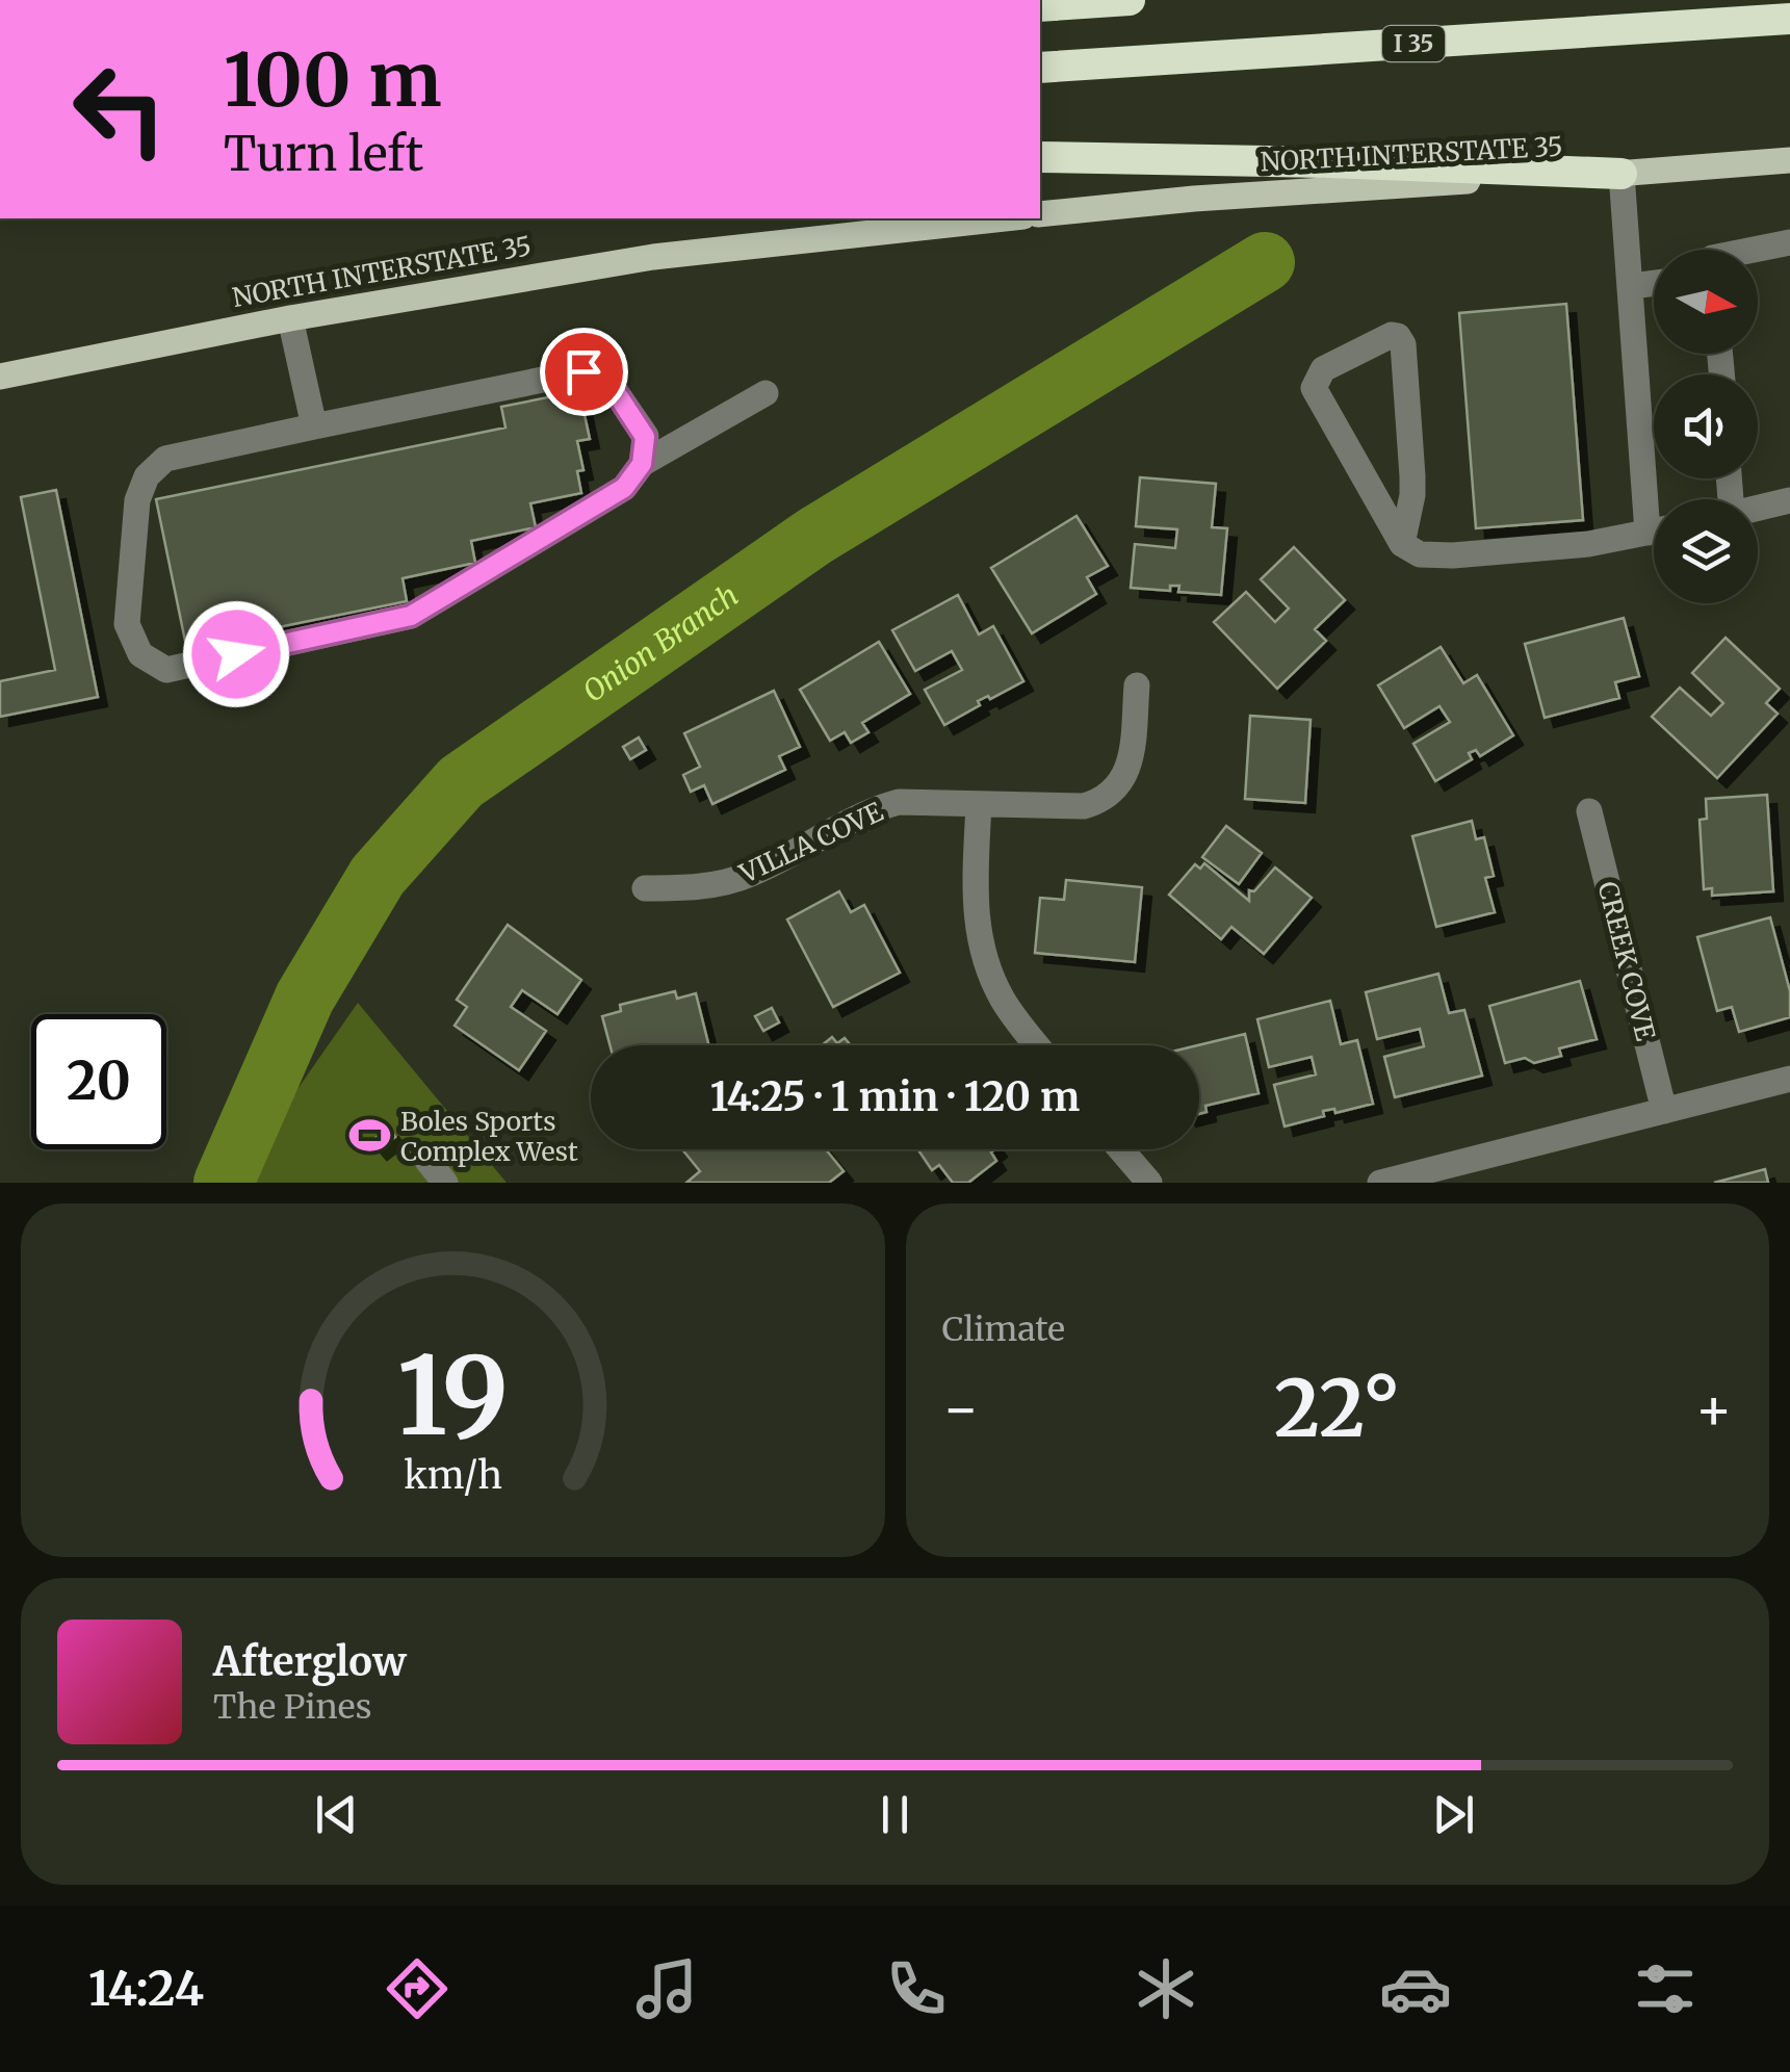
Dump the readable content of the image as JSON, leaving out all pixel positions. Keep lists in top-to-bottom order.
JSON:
{
  "streets": {
    "highway": ["I 35"],
    "main road": ["NORTH INTERSTATE 35"],
    "street": ["VILLA COVE", "CREEK COVE"]
  },
  "water": ["Onion Branch"],
  "places": {
    "sports": ["Boles Sports Complex West"]
  },
  "north": "right",
  "page": {
    "turn": ["100 m", "Turn left"],
    "limit": "20",
    "trip": "14:25 · 1 min · 120 m",
    "tile": "Climate",
    "heat": ["−", "22°", "+"],
    "song": ["Afterglow", "The Pines"],
    "tabs": "14:24",
    "gauge": ["19", "km/h"]
  }
}
